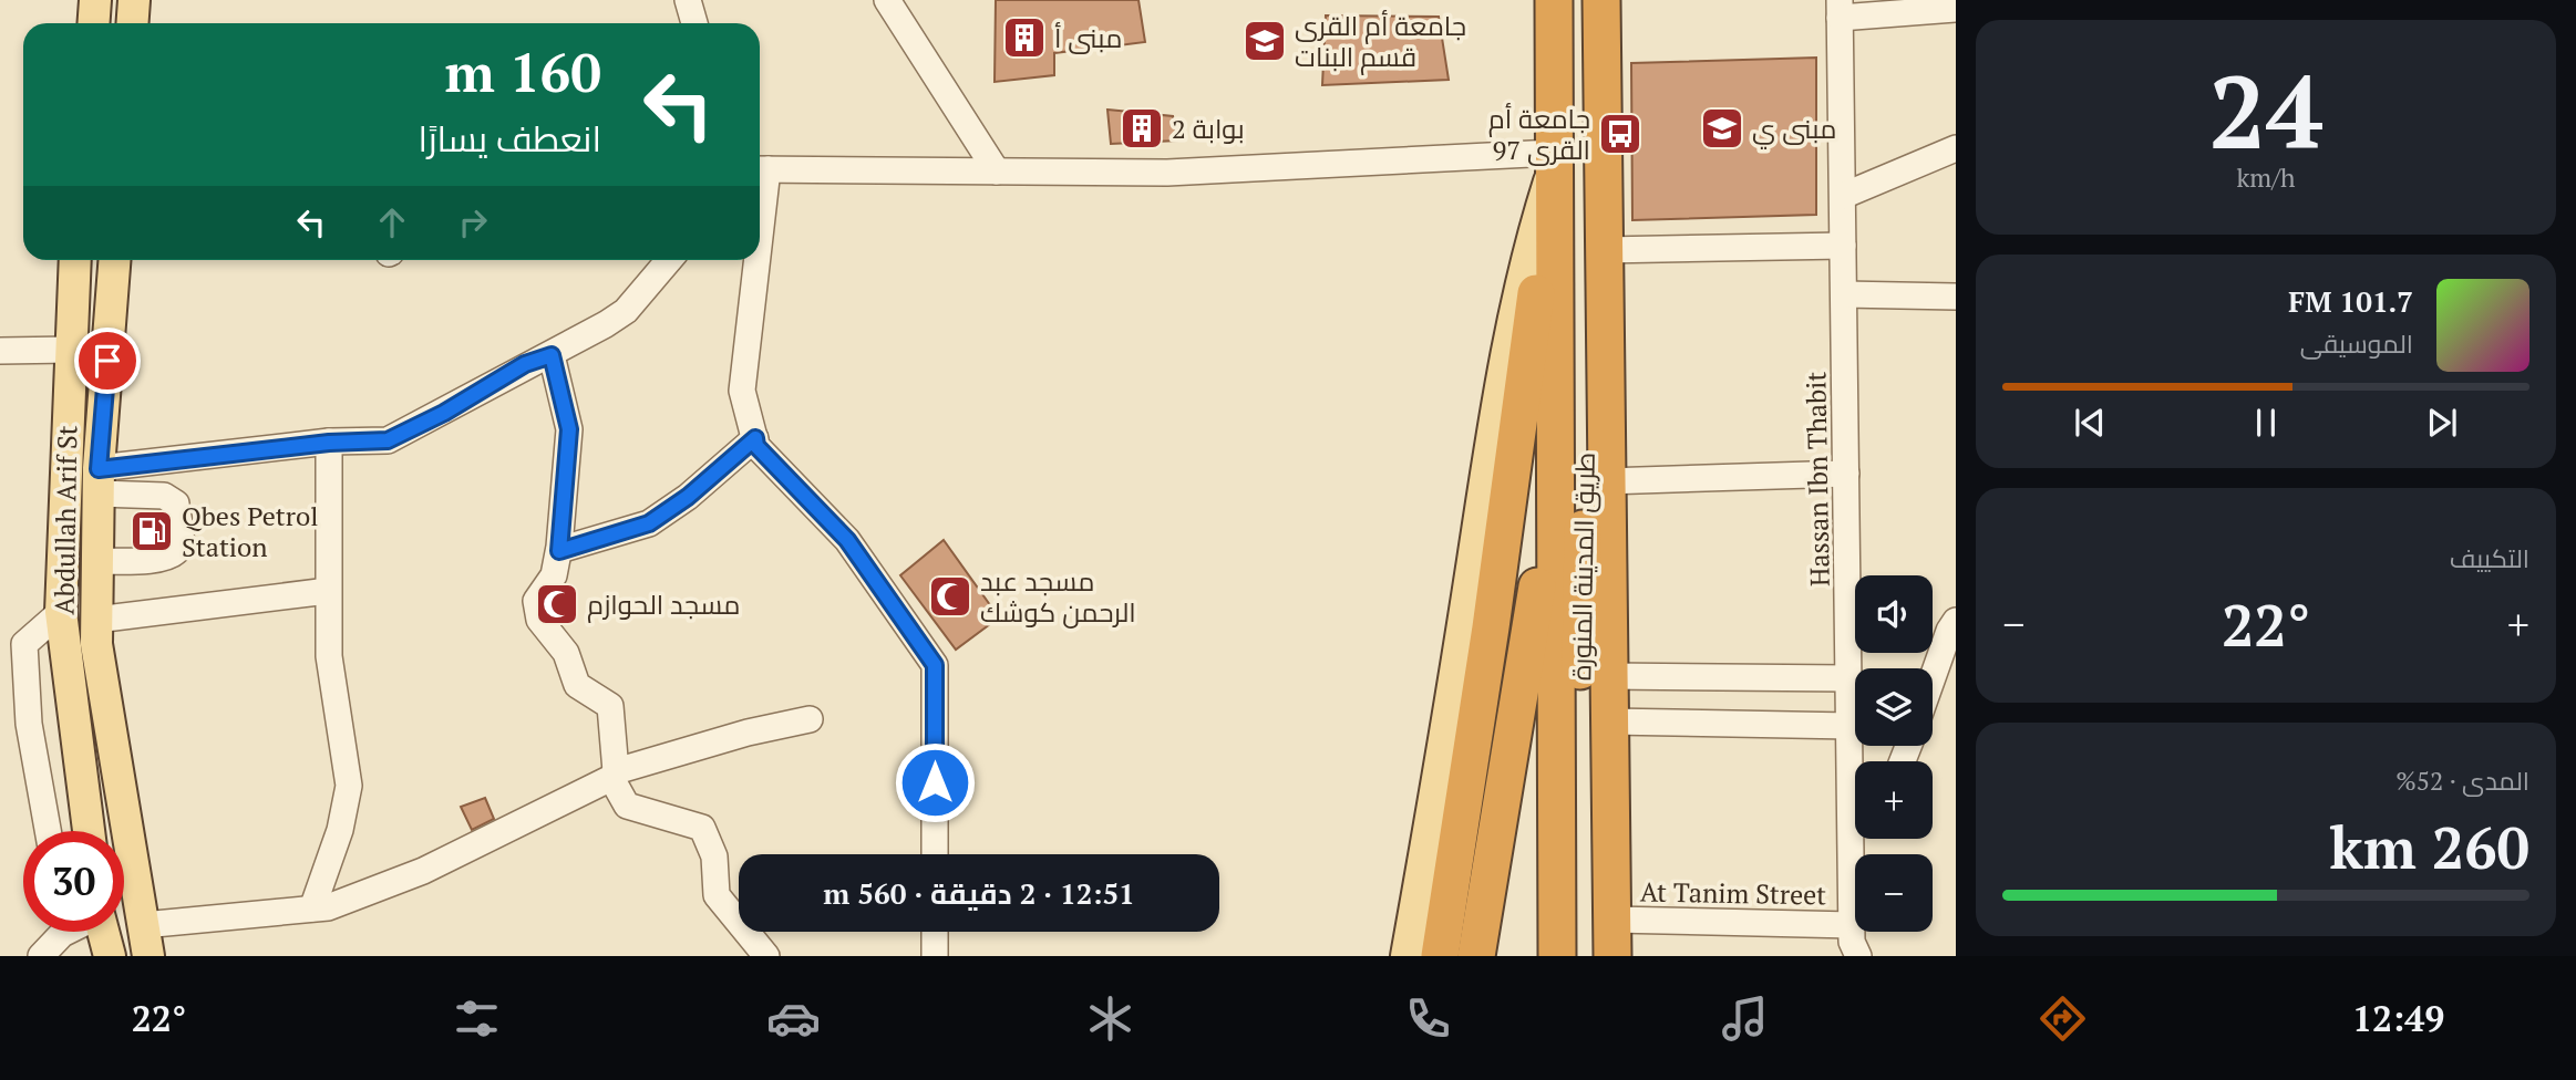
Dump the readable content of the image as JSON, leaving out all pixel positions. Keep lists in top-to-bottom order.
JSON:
{
  "streets": {
    "highway": ["طريق المدينة المنورة"],
    "main road": ["Abdullah Arif St"],
    "street": ["Hassan Ibn Thabit", "At Tanim Street"]
  },
  "crossings": [
    ["Hassan Ibn Thabit", "At Tanim Street"],
    ["طريق المدينة المنورة", "At Tanim Street"]
  ],
  "places": {
    "building": ["مبنى أ", "بوابة 2"],
    "school or university": ["جامعة أم القرى قسم البنات", "مبنى ي"],
    "bus stop": ["جامعة أم القرى 97"],
    "fuel station": ["Qbes Petrol Station"],
    "mosque": ["مسجد عبد الرحمن كوشك", "مسجد الحوازم"]
  },
  "page": {
    "tile": [
      ["24", "km/h"],
      "التكييف",
      ["المدى · 52%", "260 km"]
    ],
    "turn": ["160 m", "انعطف يسارًا"],
    "song": ["101.7 FM", "الموسيقى"],
    "map_buttons": ["+", "−"],
    "heat": ["−", "22°", "+"],
    "limit": "30",
    "trip": "12:51 · 2 دقيقة · 560 m",
    "tabs": ["12:49", "22°"]
  }
}
